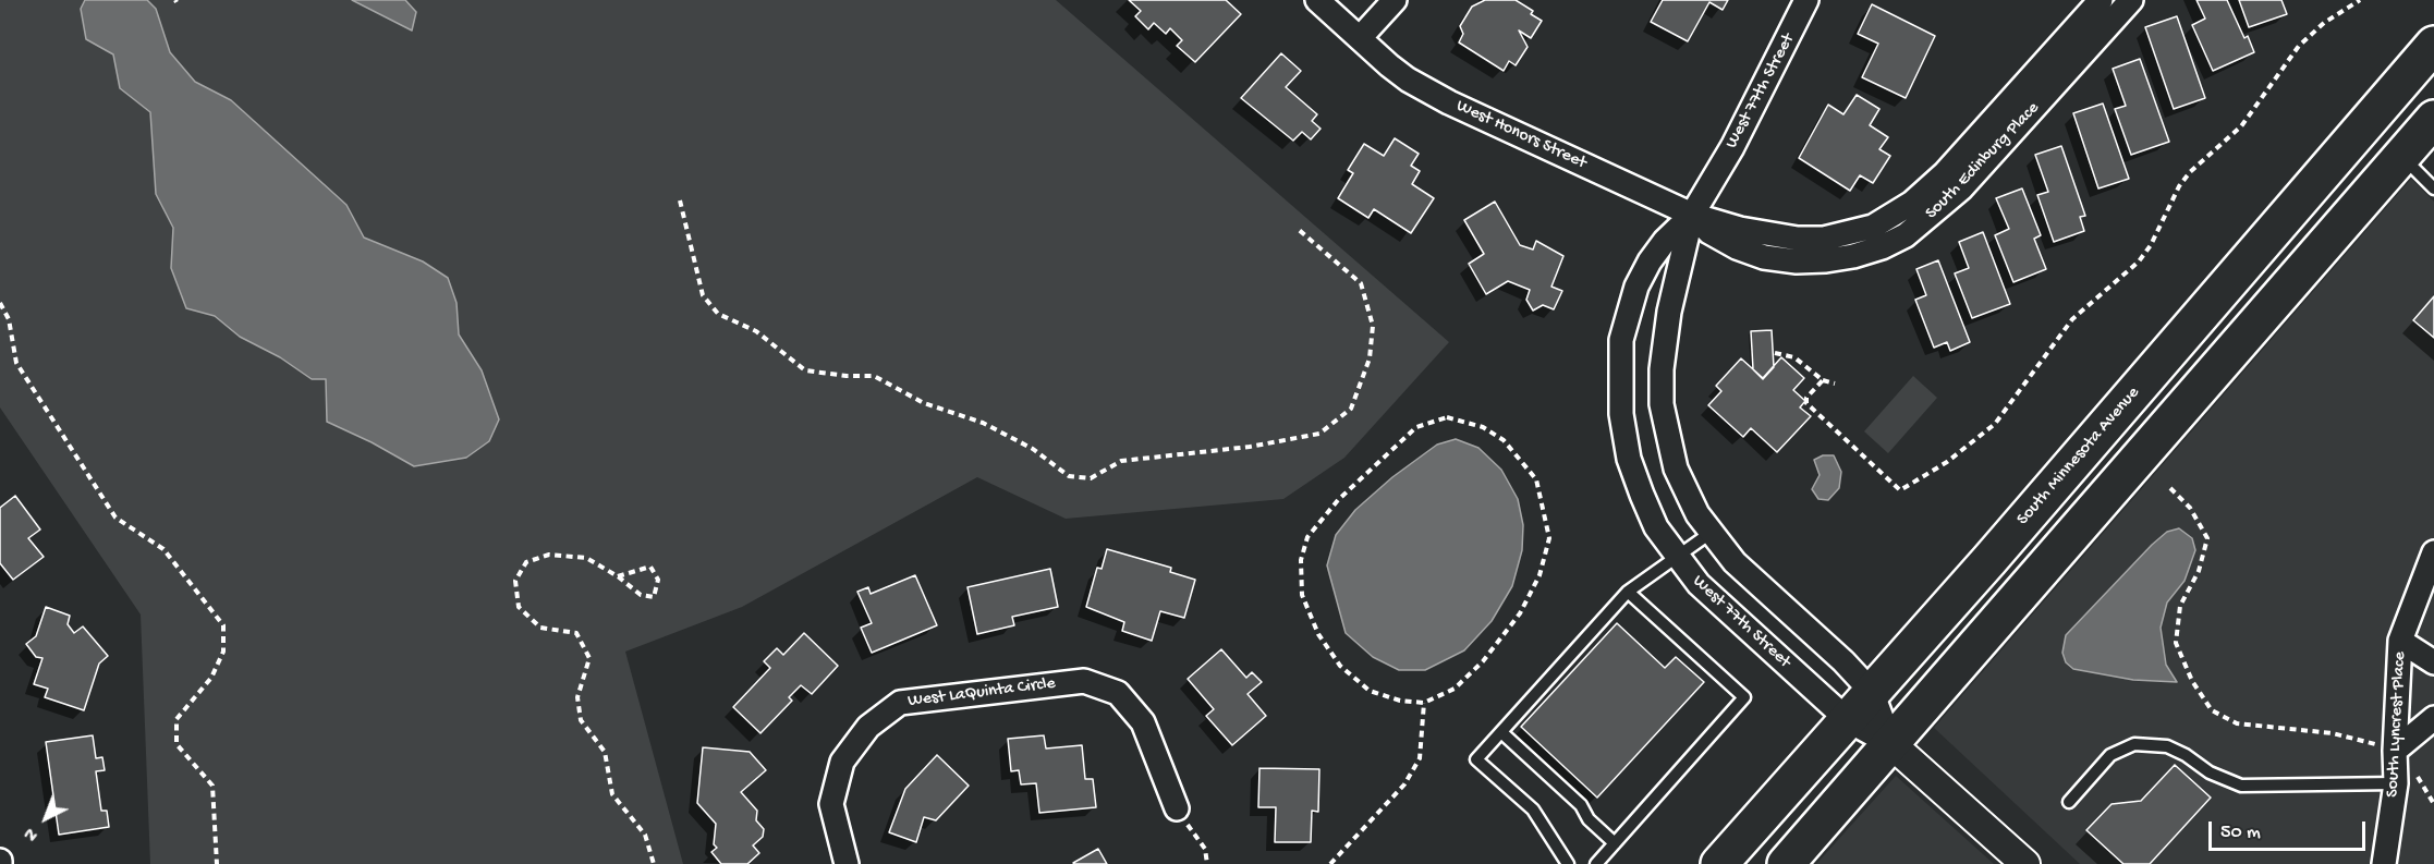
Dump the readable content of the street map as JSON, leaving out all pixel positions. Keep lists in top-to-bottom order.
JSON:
{
  "streets": {
    "main road": ["South Minnesota Avenue"],
    "street": [
      "West 77th Street",
      "West Honors Street",
      "South Edinburg Place",
      "West LaQuinta Circle",
      "South Lyncrest Place"
    ]
  },
  "crossings": [
    ["West 77th Street", "West Honors Street"],
    ["West 77th Street", "South Edinburg Place"],
    ["West 77th Street", "South Minnesota Avenue"],
    ["West Honors Street", "South Edinburg Place"]
  ],
  "scale_bar": "50 m",
  "north": "bottom left"
}
